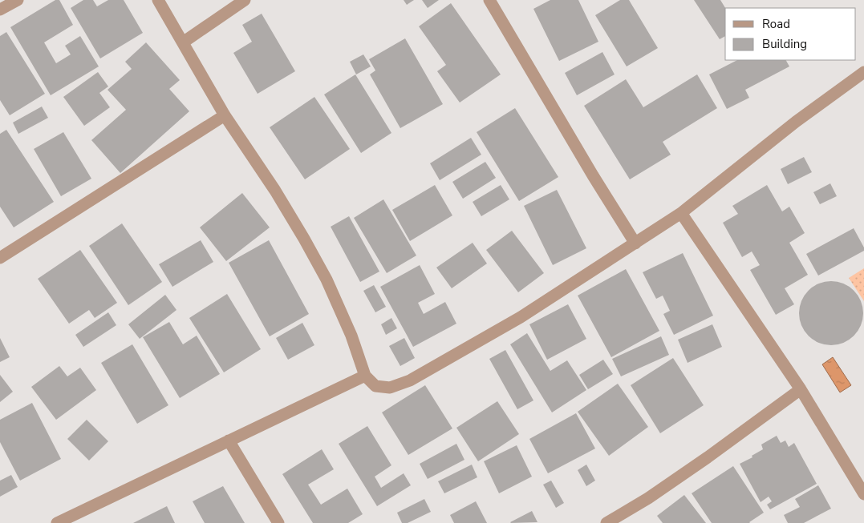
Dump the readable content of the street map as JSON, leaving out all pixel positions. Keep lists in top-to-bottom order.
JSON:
{
  "legend": ["Road", "Building"]
}
